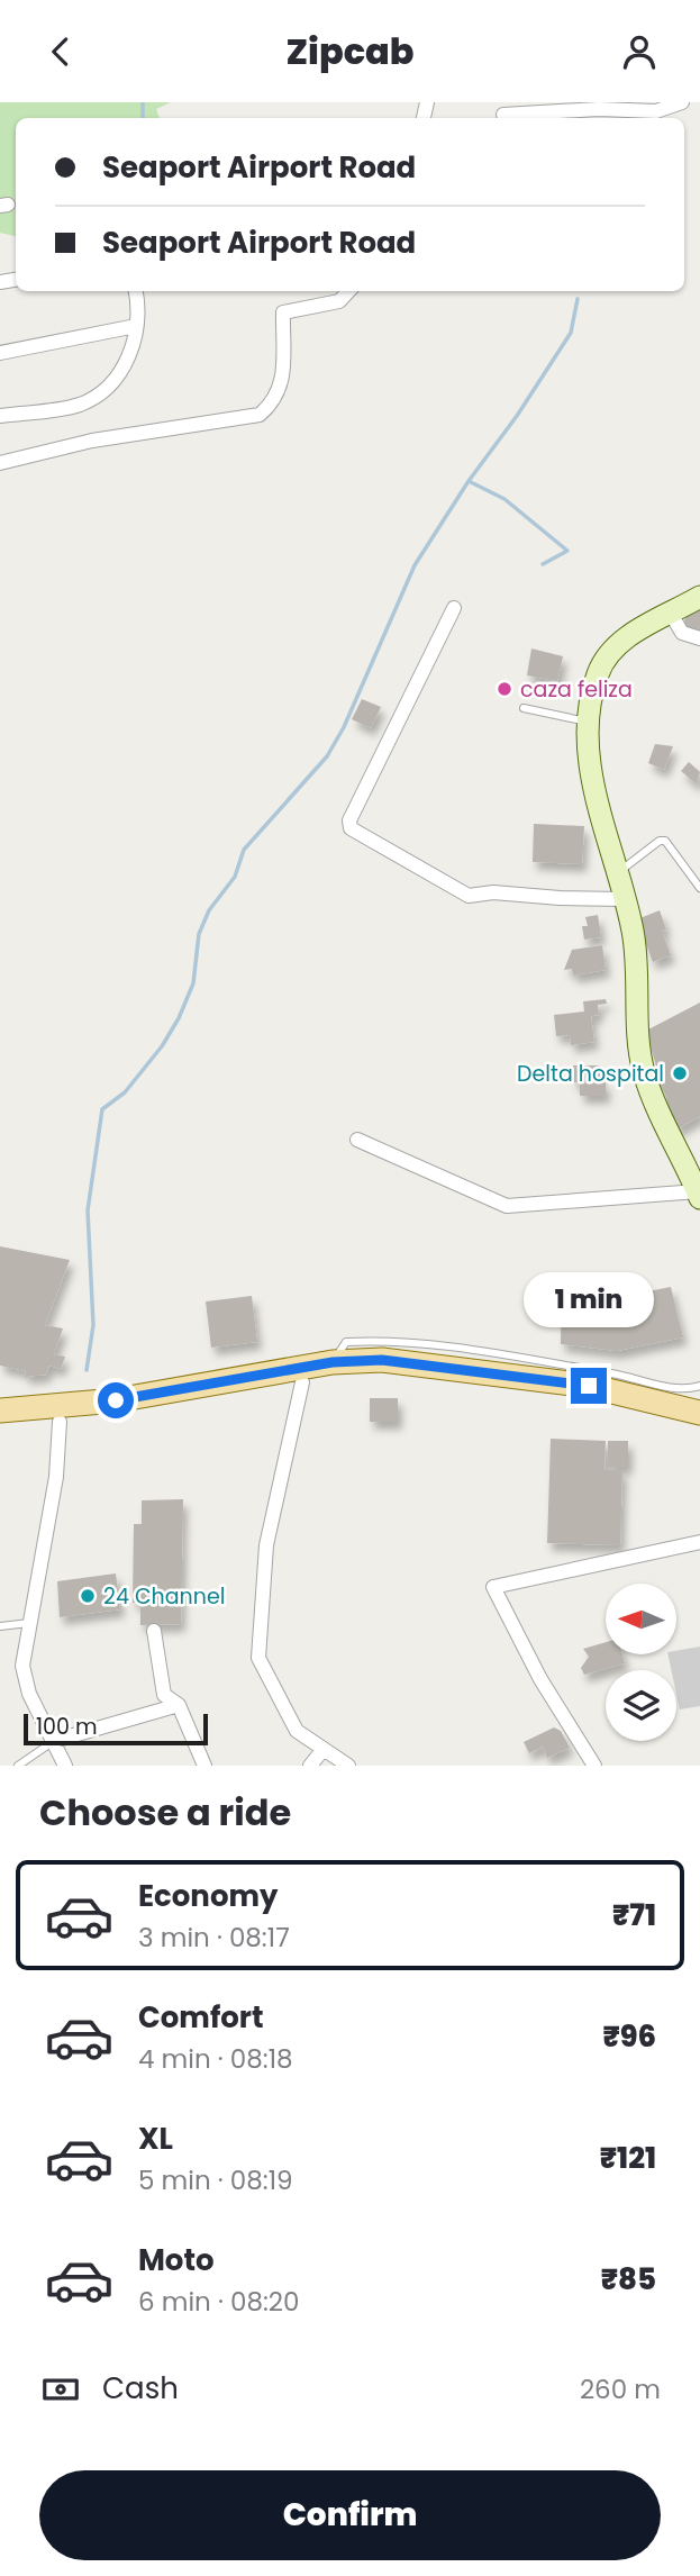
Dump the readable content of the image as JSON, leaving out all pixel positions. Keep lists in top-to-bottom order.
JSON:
{
  "places": ["caza feliza", "Delta hospital", "24 Channel"],
  "scale_bar": "100 m",
  "north": "left",
  "page": {
    "header": "Zipcab",
    "banner": ["Seaport Airport Road", "Seaport Airport Road"],
    "bubble": "1 min",
    "scale": "100 m",
    "heading": "Choose a ride",
    "list": [
      {
        "name": "Economy",
        "note": "3 min · 08:17",
        "value": "₹71"
      },
      {
        "name": "Comfort",
        "note": "4 min · 08:18",
        "value": "₹96"
      },
      {
        "name": "XL",
        "note": "5 min · 08:19",
        "value": "₹121"
      },
      {
        "name": "Moto",
        "note": "6 min · 08:20",
        "value": "₹85"
      }
    ],
    "pay": ["Cash", "260 m"],
    "buttons": "Confirm"
  }
}
